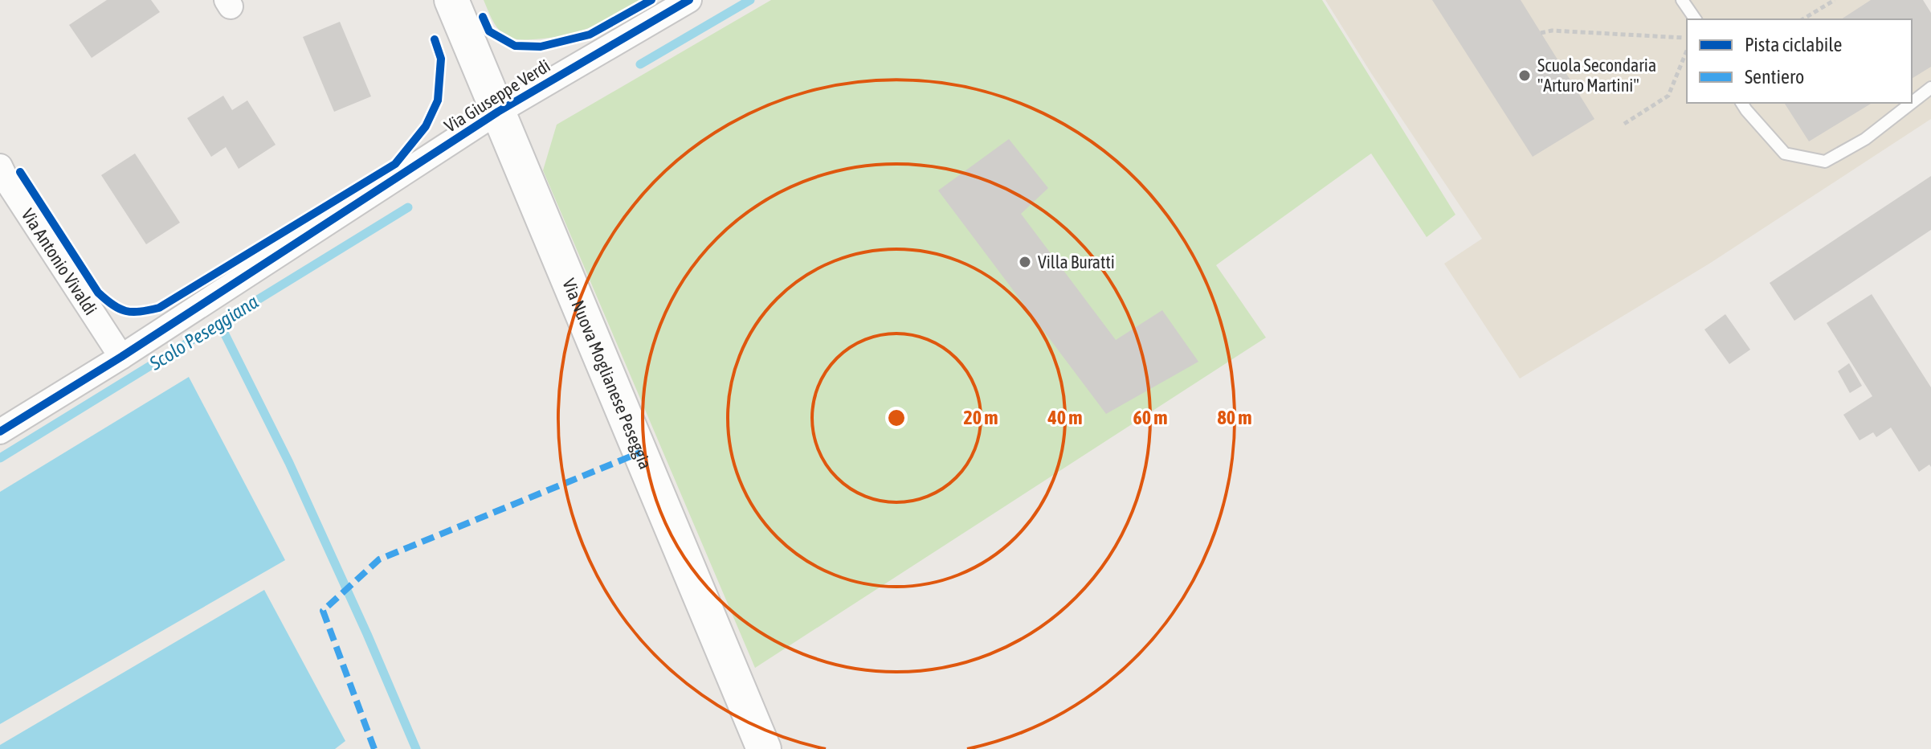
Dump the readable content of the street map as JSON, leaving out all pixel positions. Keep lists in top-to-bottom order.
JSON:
{
  "streets": {
    "main road": ["Via Nuova Moglianese Peseggia"],
    "street": ["Via Giuseppe Verdi", "Via Antonio Vivaldi"]
  },
  "crossings": [
    ["Via Giuseppe Verdi", "Via Antonio Vivaldi"],
    ["Via Giuseppe Verdi", "Via Nuova Moglianese Peseggia"]
  ],
  "water": ["Scolo Peseggiana"],
  "places": ["Scuola Secondaria \"Arturo Martini\"", "Villa Buratti"],
  "legend": ["Pista ciclabile", "Sentiero"],
  "rings": [
    "20 m",
    "40 m",
    "60 m",
    "80 m"
  ]
}
